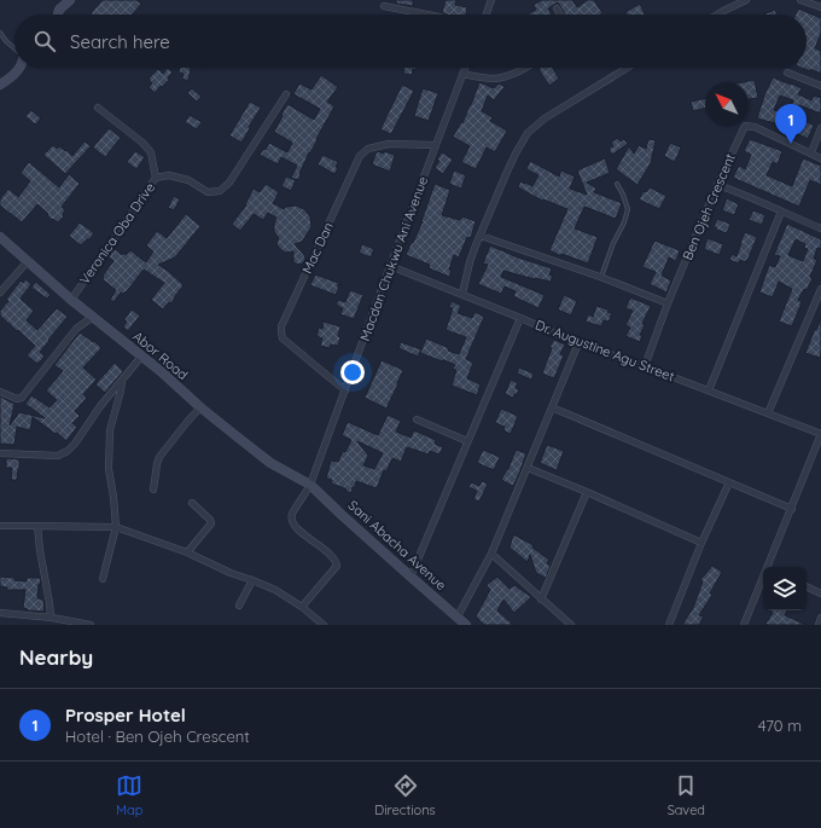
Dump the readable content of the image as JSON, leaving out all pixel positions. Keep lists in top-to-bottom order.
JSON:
{
  "streets": {
    "street": [
      "Ben Ojeh Crescent",
      "Veronica Oba Drive",
      "Mac Dan",
      "Macdan Chukwu Ani Avenue",
      "Dr. Augustine Agu Street",
      "Abor Road",
      "Sani Abacha Avenue"
    ]
  },
  "crossings": [
    ["Ben Ojeh Crescent", "Dr. Augustine Agu Street"],
    ["Veronica Oba Drive", "Abor Road"],
    ["Mac Dan", "Macdan Chukwu Ani Avenue"],
    ["Macdan Chukwu Ani Avenue", "Dr. Augustine Agu Street"],
    ["Macdan Chukwu Ani Avenue", "Abor Road"],
    ["Macdan Chukwu Ani Avenue", "Sani Abacha Avenue"],
    ["Abor Road", "Sani Abacha Avenue"]
  ],
  "north": "top left",
  "page": {
    "search": "Search here",
    "pins": "1",
    "heading": "Nearby",
    "list": [
      {
        "mark": "1",
        "name": "Prosper Hotel",
        "note": "Hotel · Ben Ojeh Crescent",
        "value": "470 m"
      }
    ],
    "nav": ["Map", "Directions", "Saved"]
  }
}
